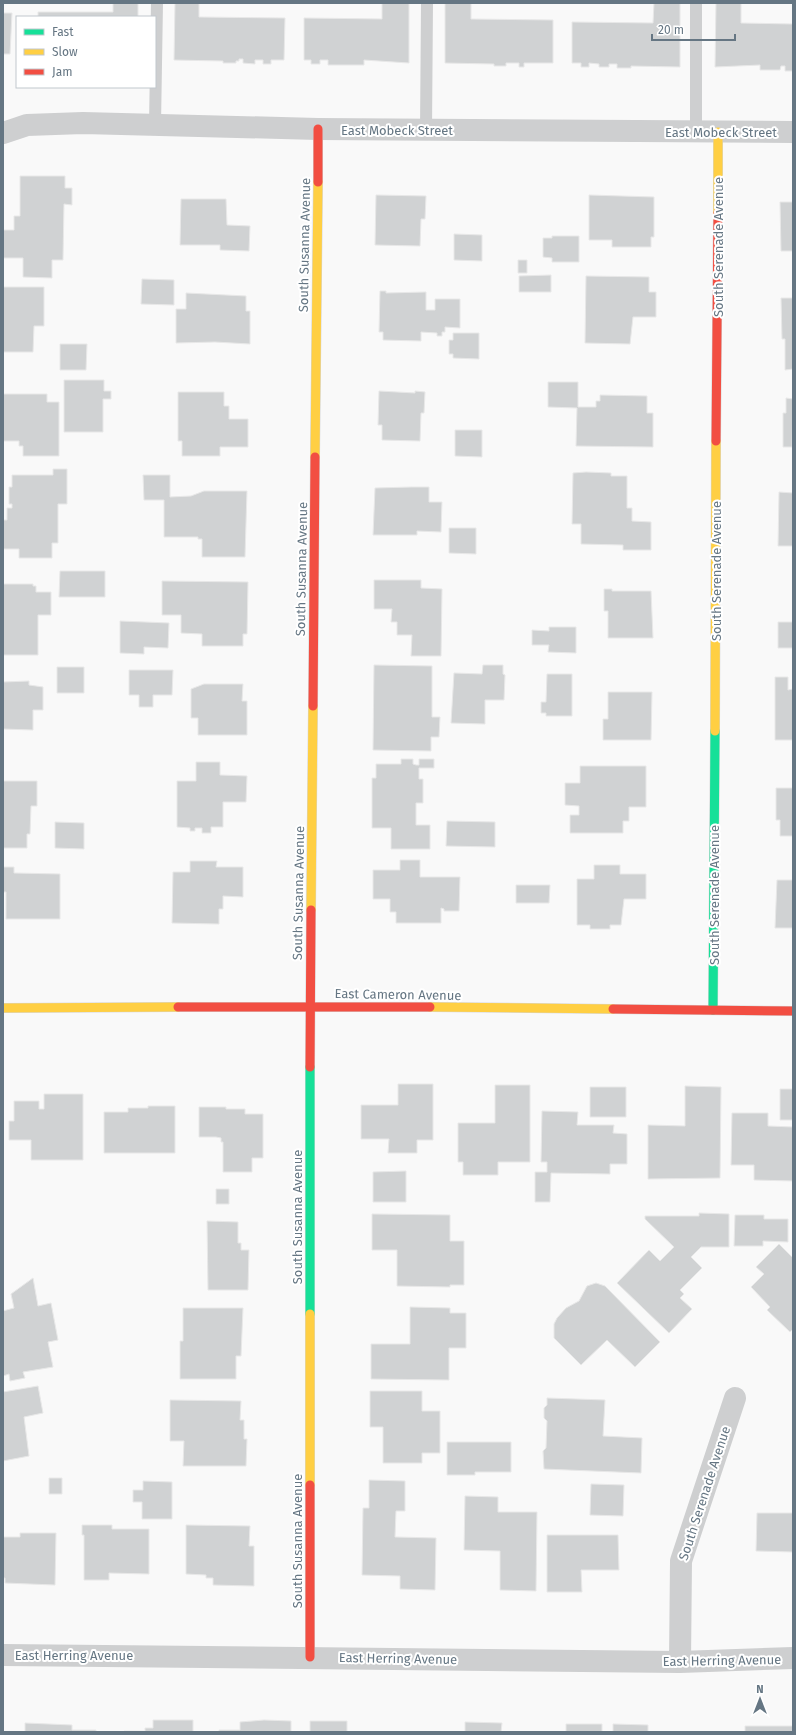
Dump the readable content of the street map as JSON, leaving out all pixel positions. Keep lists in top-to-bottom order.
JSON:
{
  "streets": {
    "street": [
      "East Mobeck Street",
      "South Susanna Avenue",
      "South Serenade Avenue",
      "East Cameron Avenue",
      "East Herring Avenue"
    ]
  },
  "crossings": [
    ["East Mobeck Street", "South Susanna Avenue"],
    ["East Mobeck Street", "South Serenade Avenue"],
    ["South Susanna Avenue", "East Cameron Avenue"],
    ["South Susanna Avenue", "East Herring Avenue"],
    ["South Serenade Avenue", "East Cameron Avenue"],
    ["South Serenade Avenue", "East Herring Avenue"]
  ],
  "legend": ["Fast", "Slow", "Jam"],
  "scale_bar": "20 m",
  "north": "top"
}
